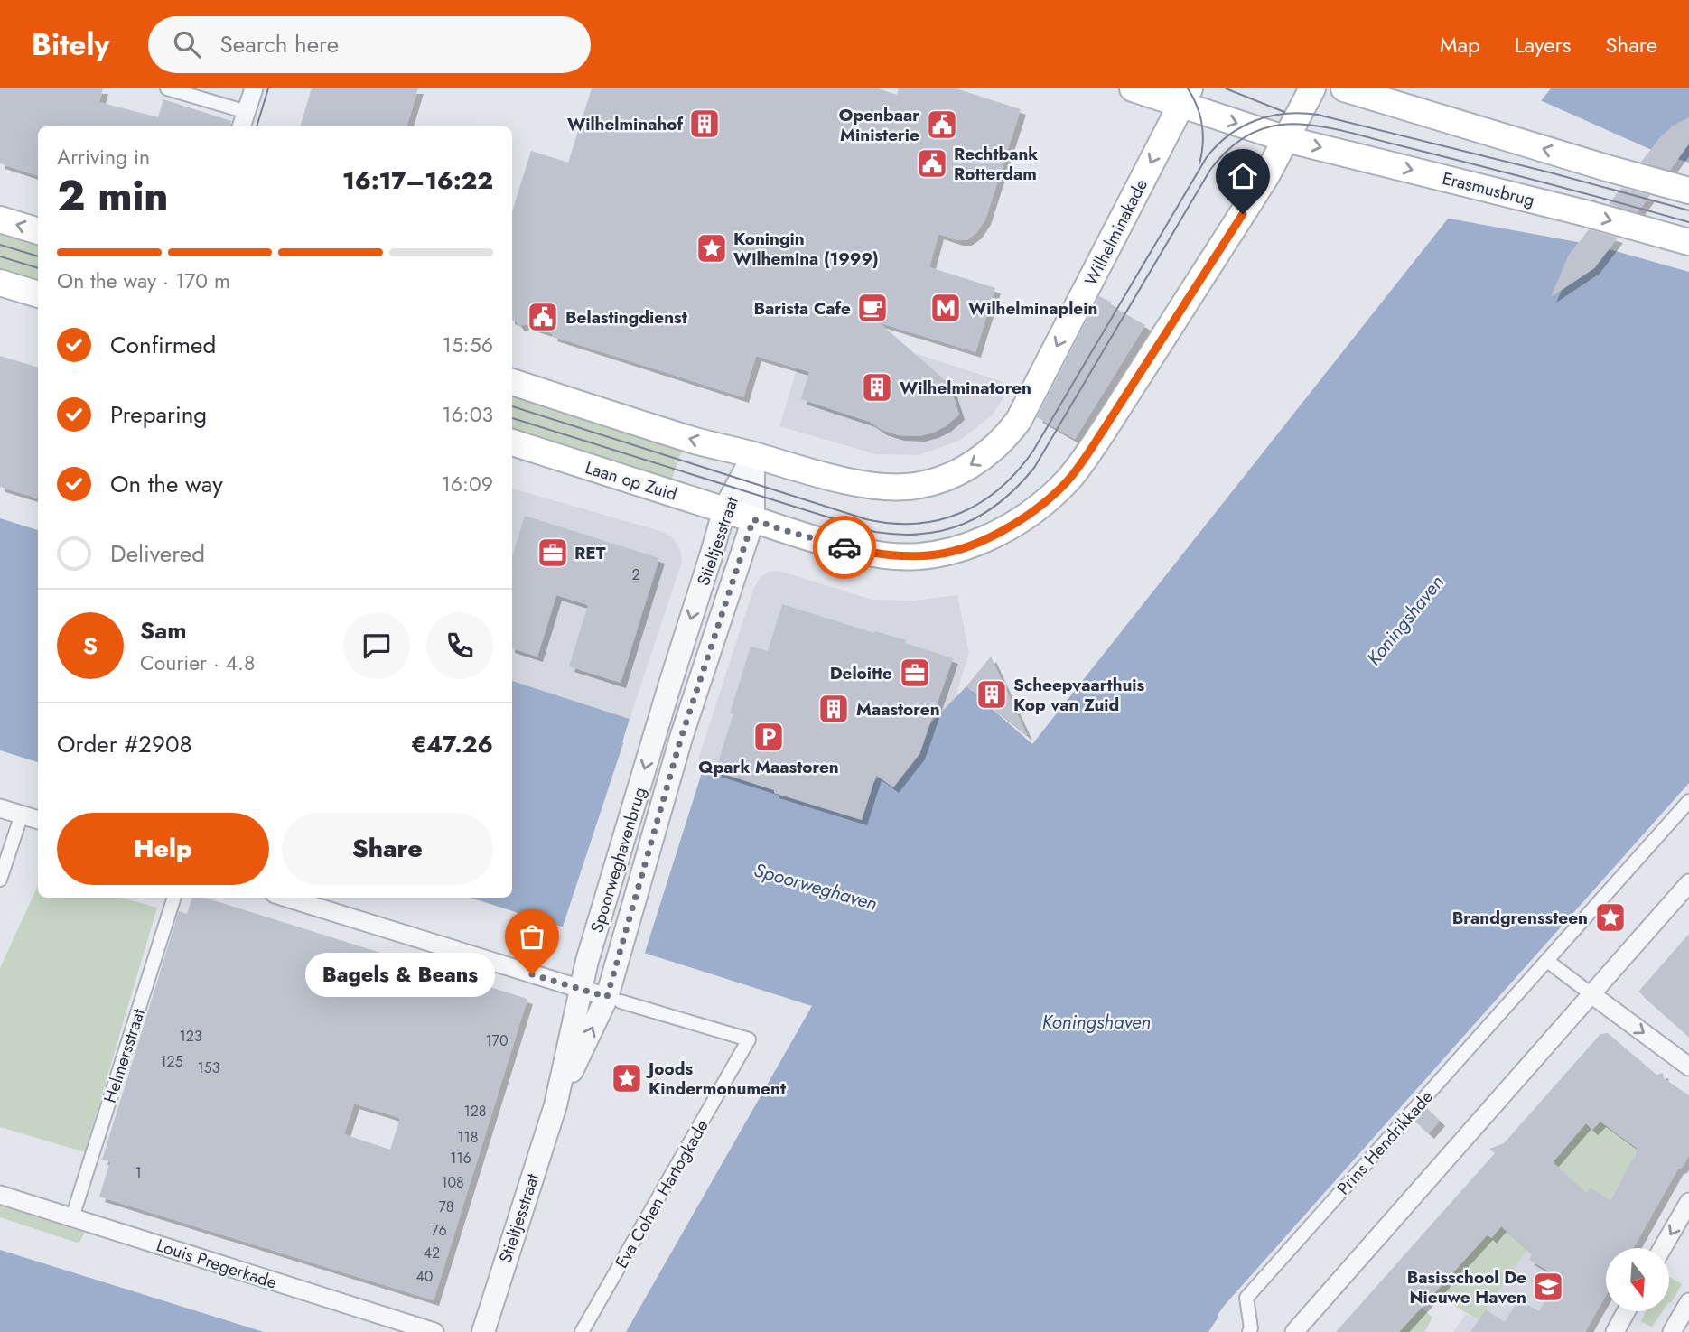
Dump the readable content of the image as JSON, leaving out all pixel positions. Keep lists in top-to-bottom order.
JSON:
{
  "streets": {
    "main road": ["Erasmusbrug", "Wilhelminakade", "Laan op Zuid"],
    "street": [
      "Stieltjesstraat",
      "Spoorweghavenbrug",
      "Helmersstraat",
      "Prins Hendrikkade",
      "Eva Cohen Hartogkade",
      "Louis Pregerkade"
    ]
  },
  "crossings": [
    ["Erasmusbrug", "Wilhelminakade"],
    ["Wilhelminakade", "Stieltjesstraat"],
    ["Laan op Zuid", "Stieltjesstraat"],
    ["Stieltjesstraat", "Spoorweghavenbrug"],
    ["Stieltjesstraat", "Eva Cohen Hartogkade"],
    ["Spoorweghavenbrug", "Eva Cohen Hartogkade"],
    ["Helmersstraat", "Louis Pregerkade"]
  ],
  "one_way": ["Wilhelminakade"],
  "water": ["Koningshaven", "Spoorweghaven"],
  "places": {
    "building": [
      "Wilhelminahof",
      "Wilhelminatoren",
      "Scheepvaarthuis Kop van Zuid",
      "Maastoren"
    ],
    "public building": ["Openbaar Ministerie", "Rechtbank Rotterdam", "Belastingdienst"],
    "place": ["Koningin Wilhemina (1999)", "Brandgrenssteen", "Joods Kindermonument"],
    "cafe": ["Barista Cafe"],
    "metro station": ["Wilhelminaplein"],
    "office": ["RET", "Deloitte"],
    "parking": ["Qpark Maastoren"],
    "other": ["Bagels & Beans"],
    "school or university": ["Basisschool De Nieuwe Haven"]
  },
  "house_numbers": [
    "2",
    "123",
    "170",
    "125",
    "153",
    "128",
    "118",
    "116",
    "1",
    "108",
    "78",
    "76",
    "42",
    "40"
  ],
  "north": "bottom",
  "page": {
    "header": "Bitely",
    "search": "Search here",
    "nav": ["Map", "Layers", "Share"],
    "heading": ["2 min", "Arriving in", "16:17–16:22"],
    "panel": [
      "Sam",
      "Courier · 4.8",
      "Order #2908",
      "€47.26"
    ],
    "bar": "On the way · 170 m",
    "list": [
      ["Confirmed", "15:56"],
      ["Preparing", "16:03"],
      ["On the way", "16:09"],
      "Delivered"
    ],
    "round": "S",
    "buttons": ["Help", "Share"],
    "bubble": "Bagels & Beans"
  }
}
